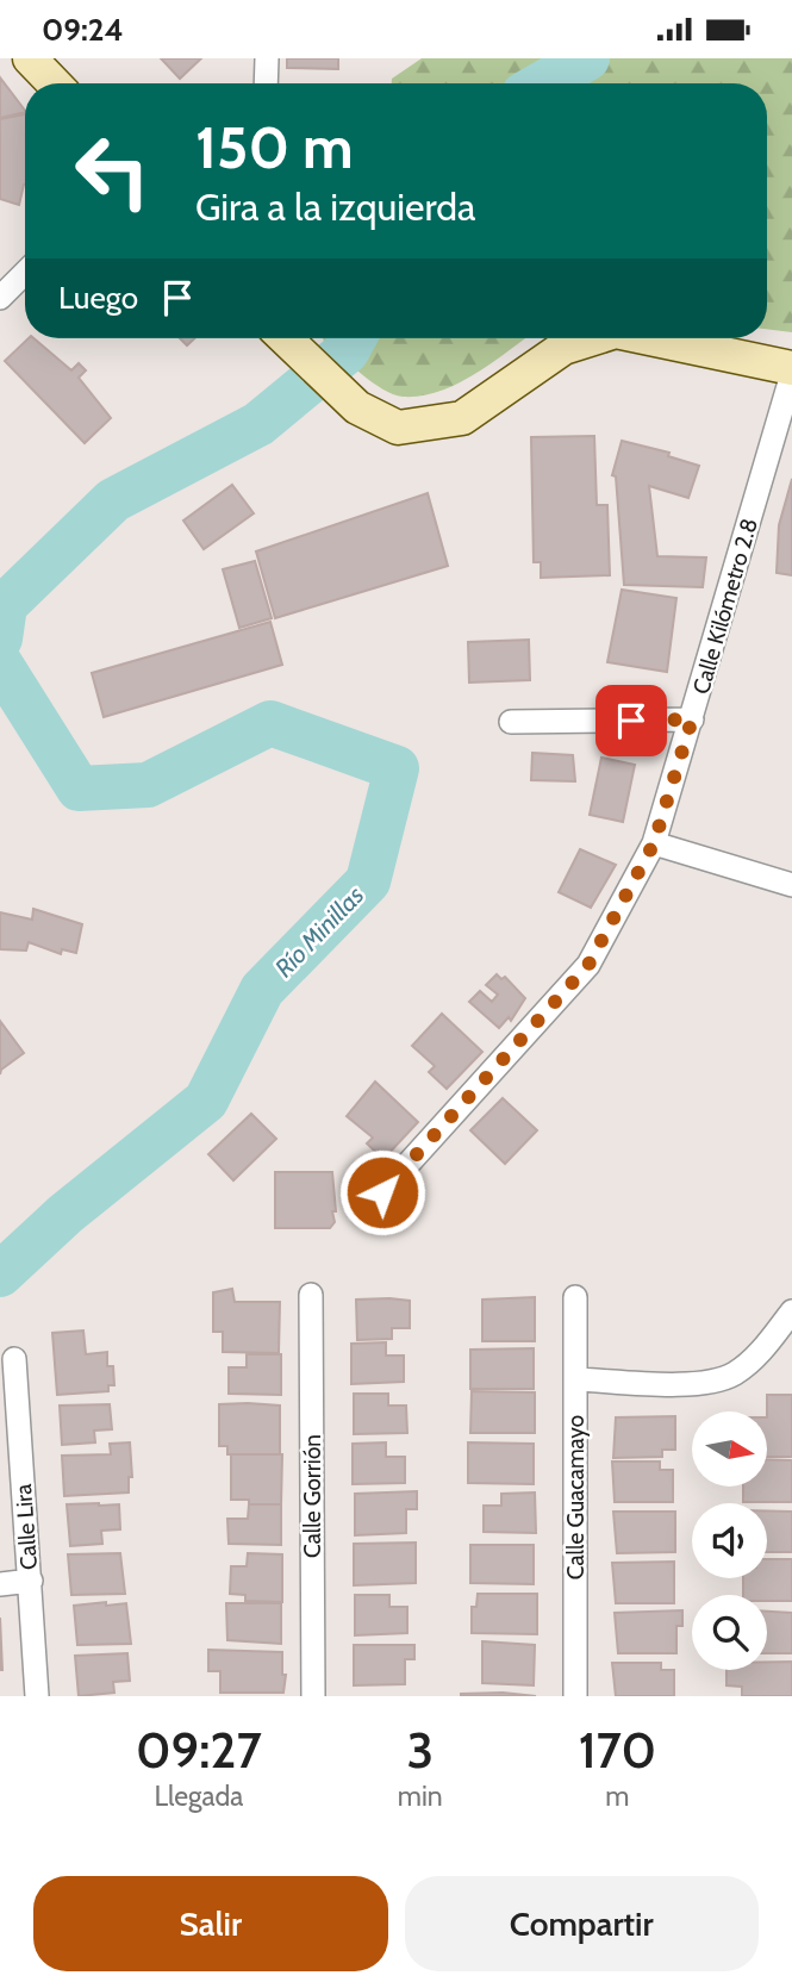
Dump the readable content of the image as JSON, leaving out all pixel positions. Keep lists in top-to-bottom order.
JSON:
{
  "streets": {
    "street": [
      "Calle Kilómetro 2.8",
      "Calle Gorrión",
      "Calle Guacamayo",
      "Calle Lira"
    ]
  },
  "water": ["Río Minillas"],
  "north": "right",
  "page": {
    "status": "09:24",
    "turn": ["150 m", "Gira a la izquierda"],
    "then": "Luego",
    "eta": [
      "09:27",
      "Llegada",
      "3",
      "min",
      "170",
      "m"
    ],
    "buttons": ["Salir", "Compartir"]
  }
}
